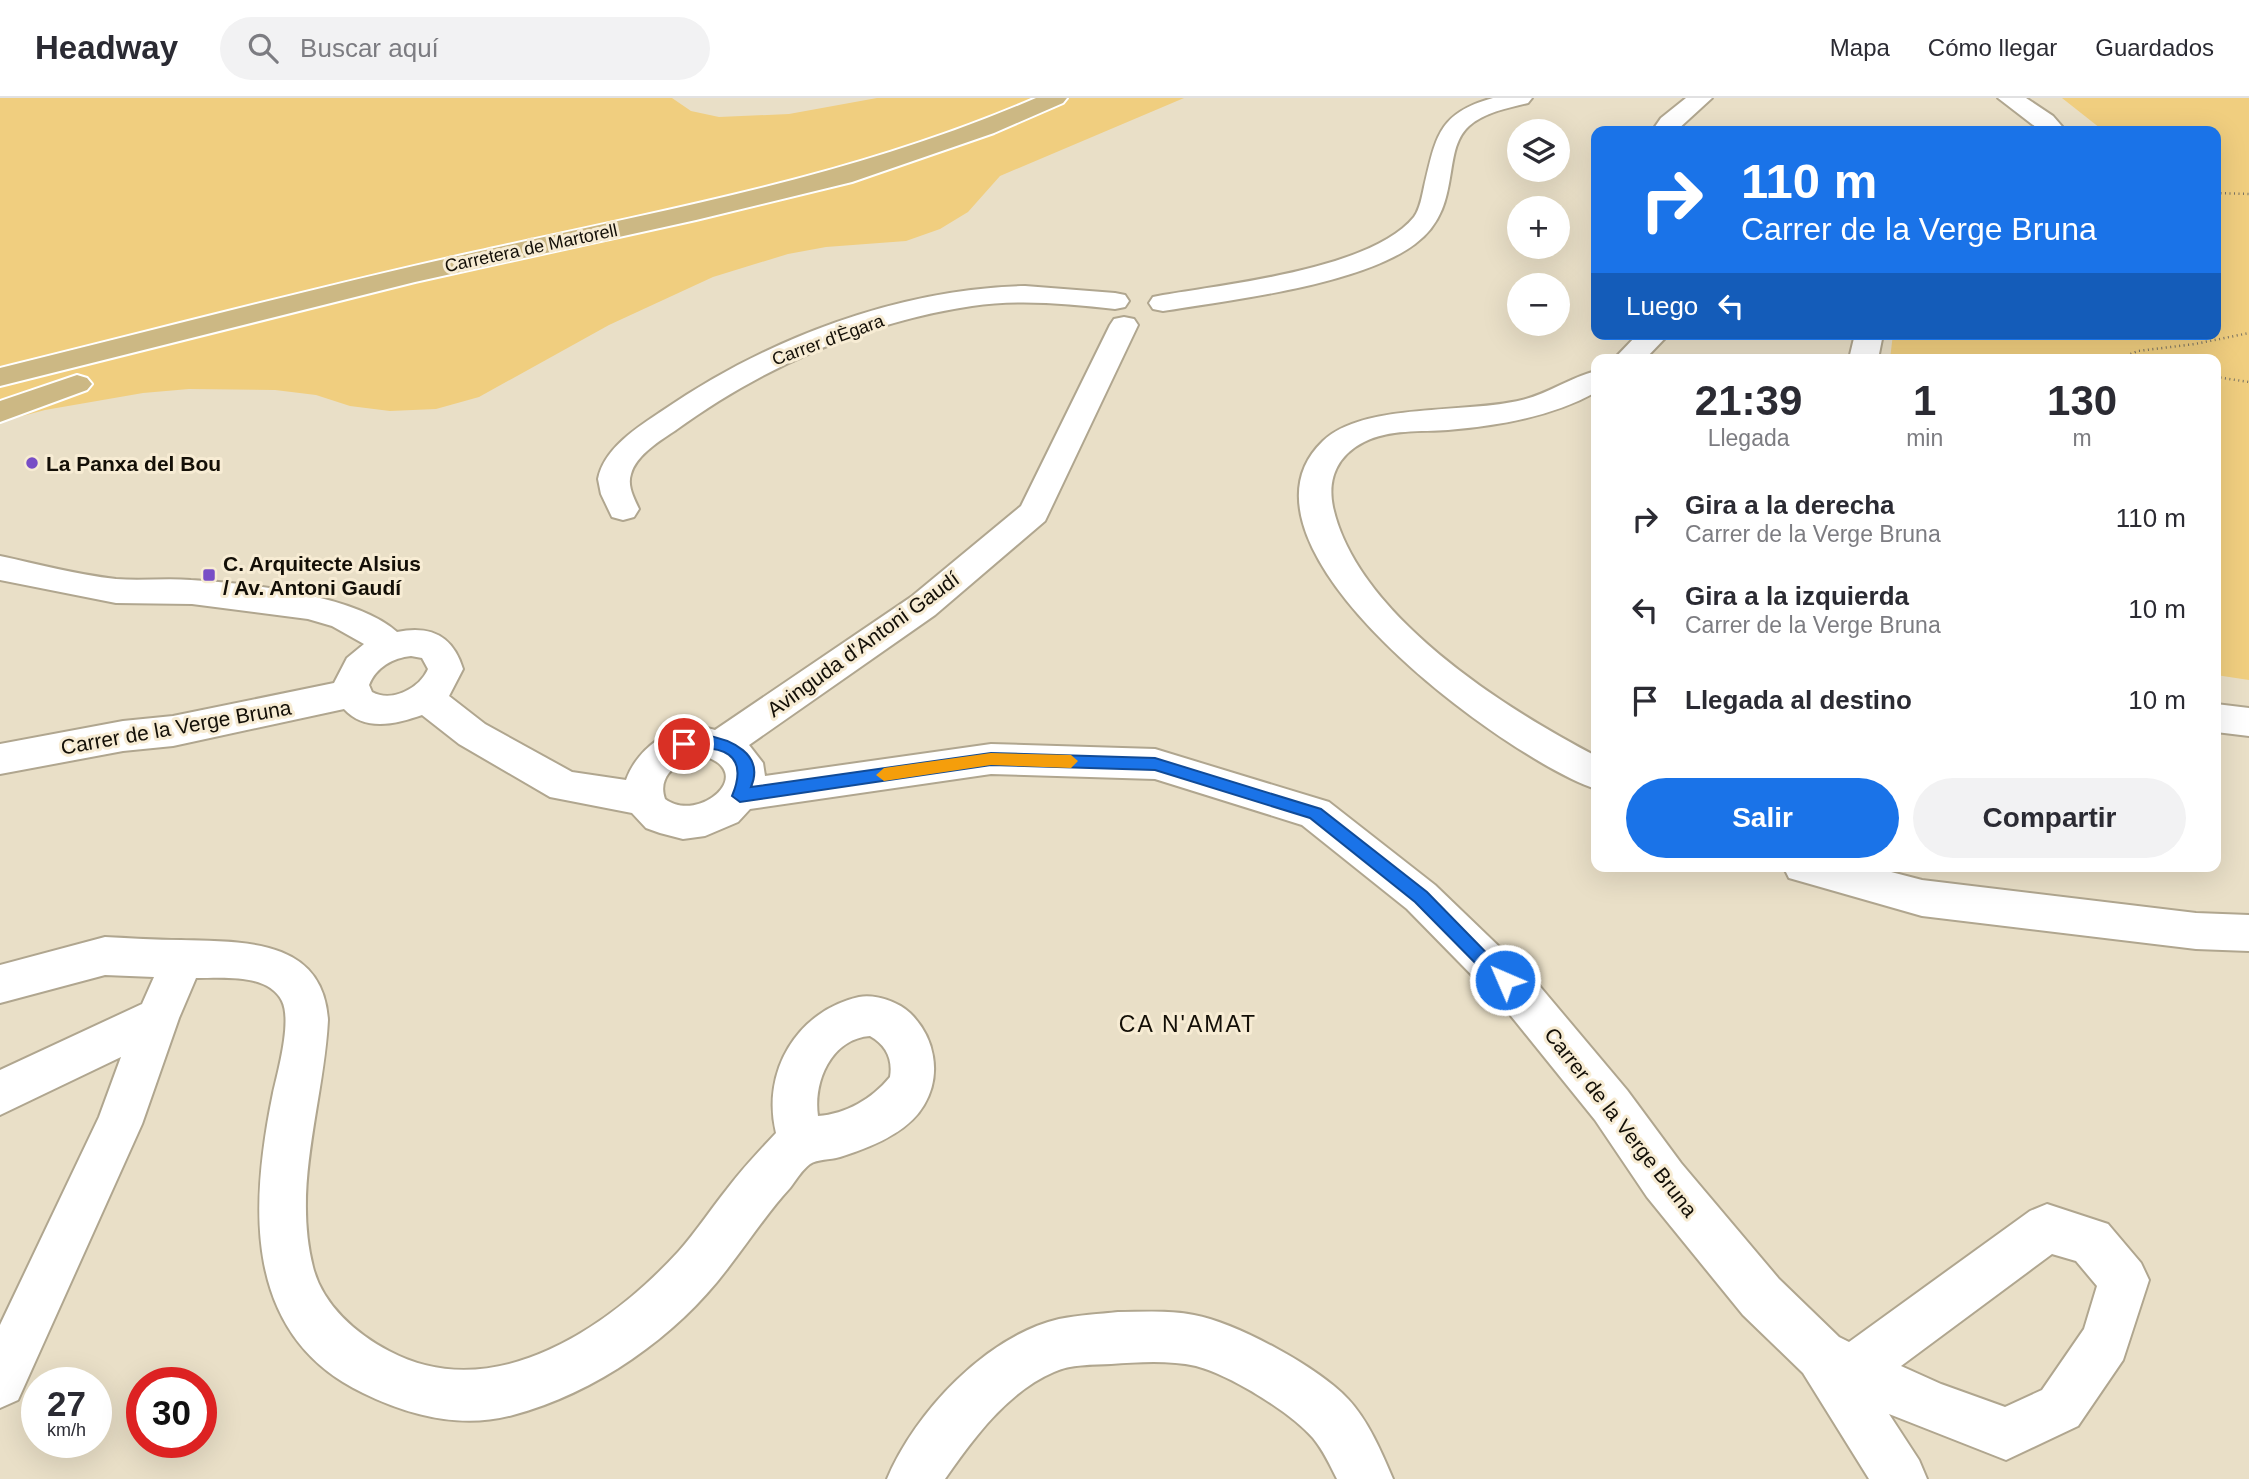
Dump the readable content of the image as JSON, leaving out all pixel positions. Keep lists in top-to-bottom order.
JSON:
{
  "streets": {
    "main road": ["Carretera de Martorell"],
    "street": ["Carrer d'Ègara", "Avinguda d'Antoni Gaudí", "Carrer de la Verge Bruna"]
  },
  "crossings": [
    ["Carrer d'Ègara", "Avinguda d'Antoni Gaudí"],
    ["Avinguda d'Antoni Gaudí", "Carrer de la Verge Bruna"]
  ],
  "districts": ["CA N'AMAT"],
  "places": {
    "other": ["La Panxa del Bou"],
    "transit": ["C. Arquitecte Alsius / Av. Antoni Gaudí"]
  },
  "page": {
    "header": "Headway",
    "search": "Buscar aquí",
    "nav": ["Mapa", "Cómo llegar", "Guardados"],
    "map_buttons": ["+", "−"],
    "turn": ["110 m", "Carrer de la Verge Bruna"],
    "then": "Luego",
    "eta": [
      "21:39",
      "Llegada",
      "1",
      "min",
      "130",
      "m"
    ],
    "list": [
      {
        "name": "Gira a la derecha",
        "note": "Carrer de la Verge Bruna",
        "value": "110 m"
      },
      {
        "name": "Gira a la izquierda",
        "note": "Carrer de la Verge Bruna",
        "value": "10 m"
      },
      {
        "name": "Llegada al destino",
        "value": "10 m"
      }
    ],
    "buttons": ["Salir", "Compartir"],
    "speed": "27 km/h",
    "limit": "30"
  }
}
